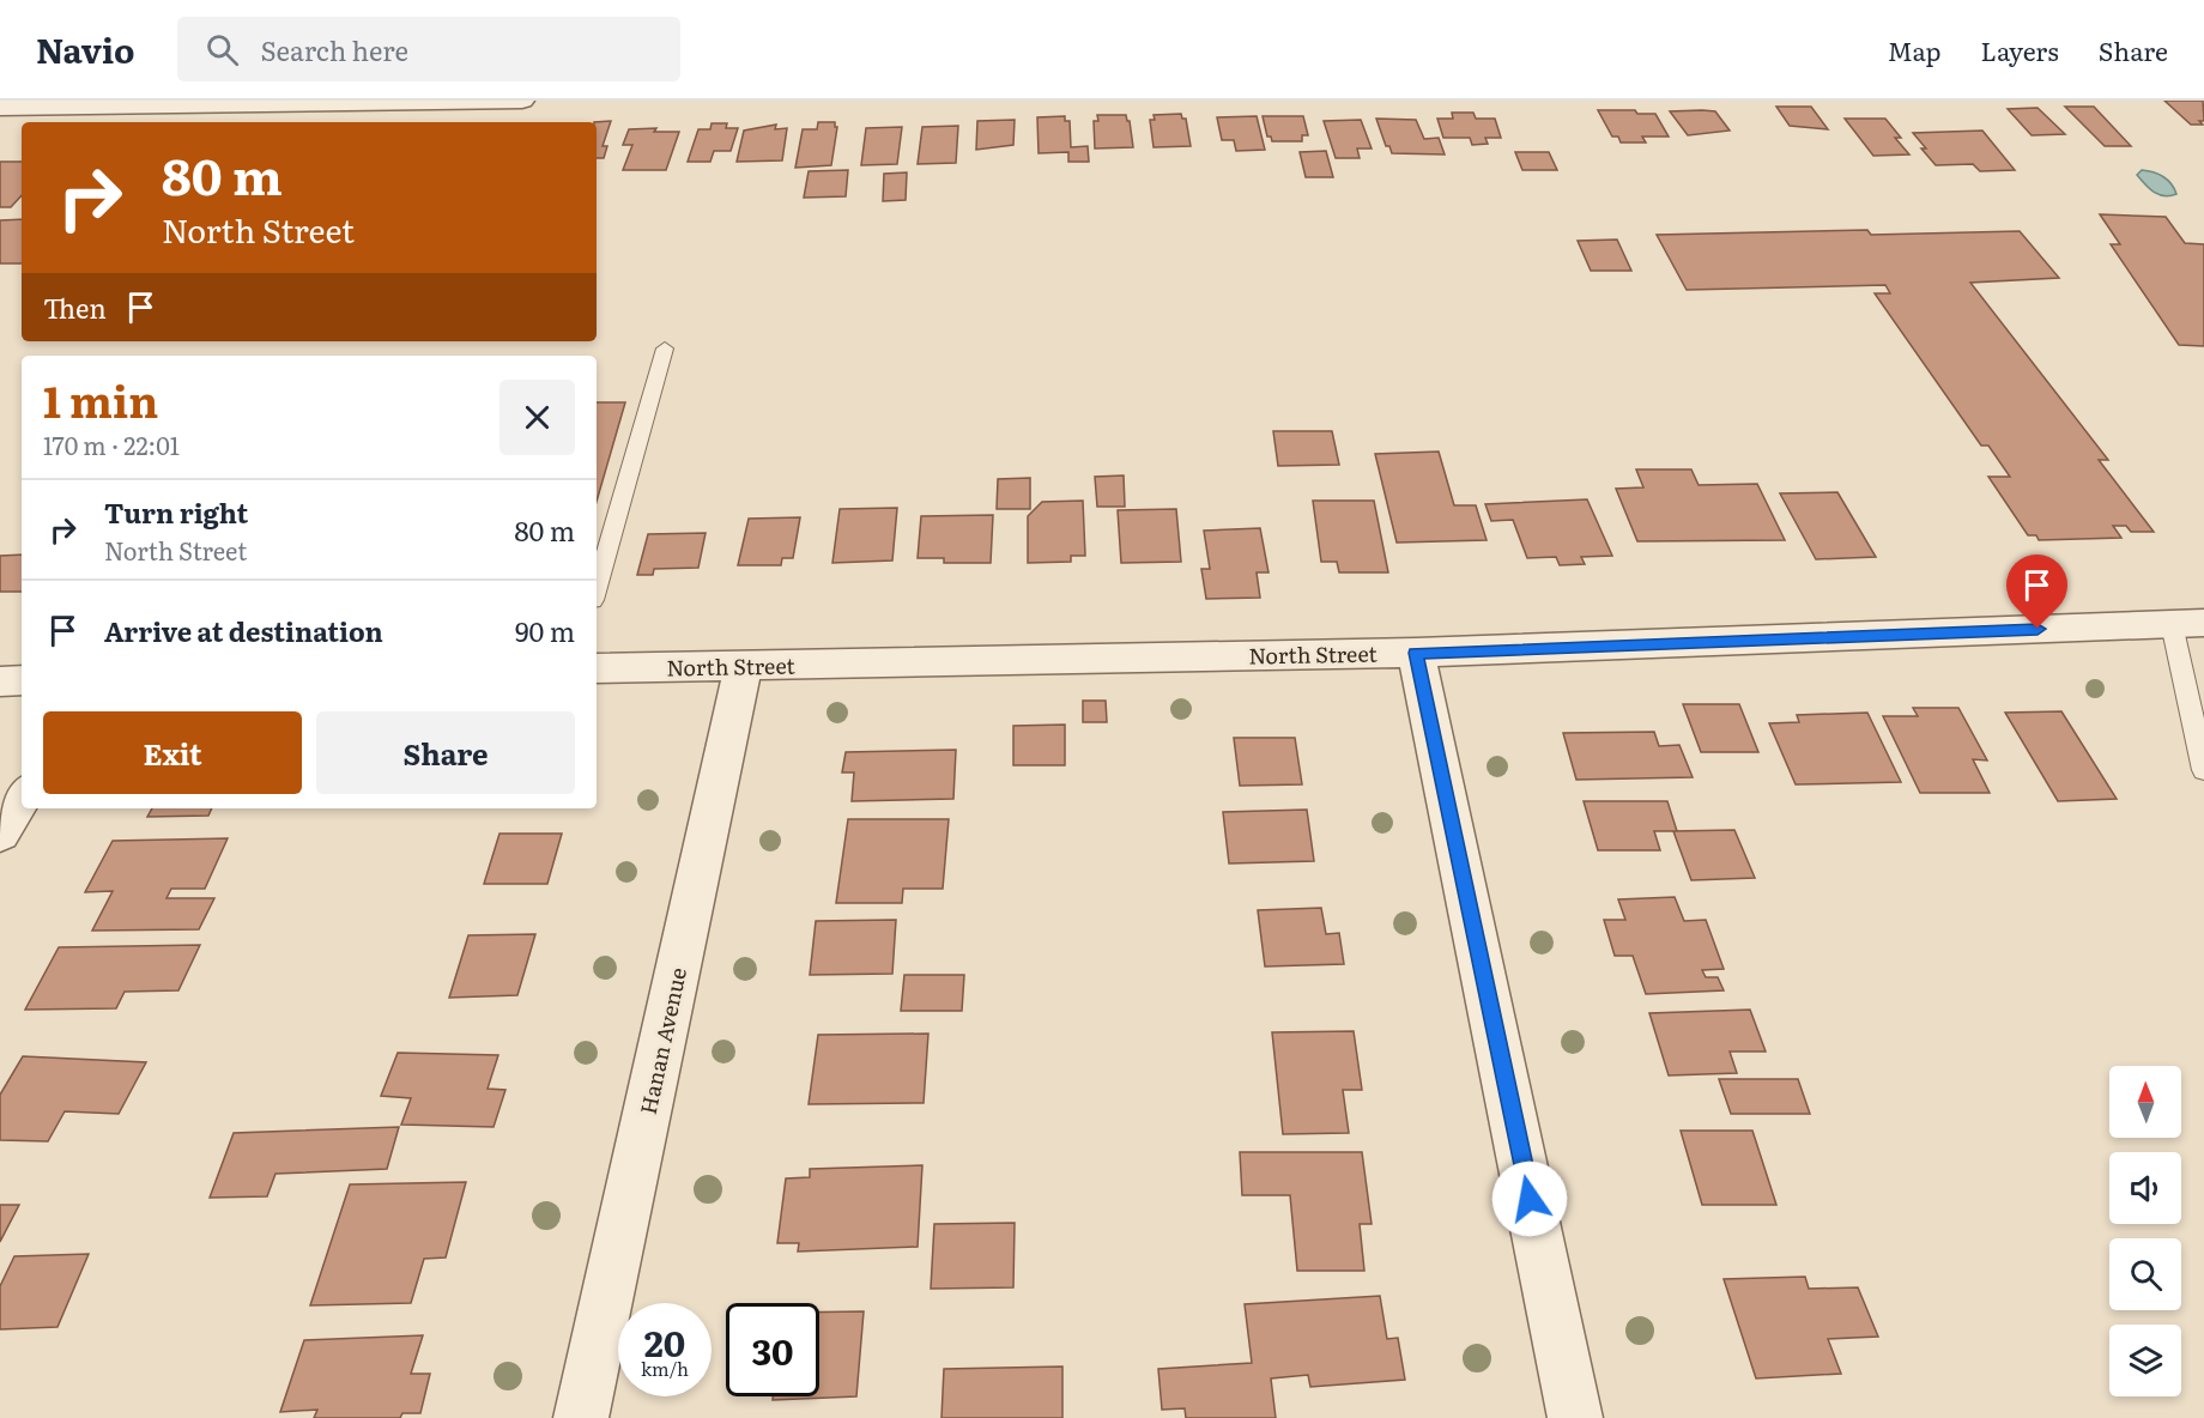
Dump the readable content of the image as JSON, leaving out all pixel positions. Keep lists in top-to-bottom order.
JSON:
{
  "streets": {
    "street": ["North Street", "Hanan Avenue"]
  },
  "crossings": [
    ["North Street", "Hanan Avenue"]
  ],
  "north": "top",
  "page": {
    "header": "Navio",
    "search": "Search here",
    "nav": ["Map", "Layers", "Share"],
    "turn": ["80 m", "North Street"],
    "then": "Then",
    "heading": ["1 min", "170 m · 22:01"],
    "list": [
      {
        "name": "Turn right",
        "note": "North Street",
        "value": "80 m"
      },
      {
        "name": "Arrive at destination",
        "value": "90 m"
      }
    ],
    "buttons": ["Exit", "Share"],
    "speed": "20 km/h",
    "limit": "30"
  }
}
